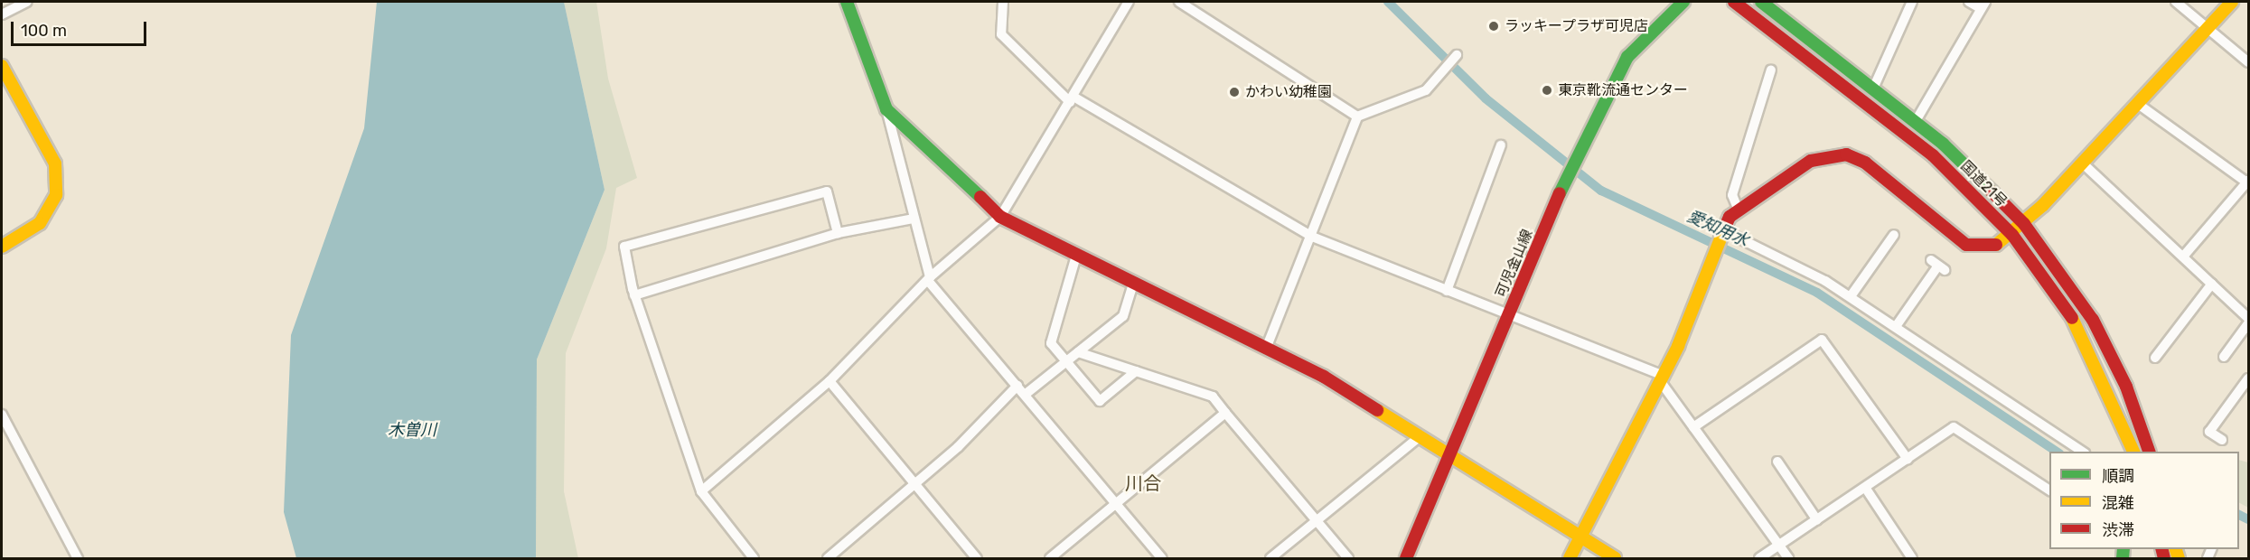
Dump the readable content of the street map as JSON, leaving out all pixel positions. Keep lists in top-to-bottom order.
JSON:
{
  "streets": {
    "main road": ["国道21号", "可児金山線"]
  },
  "districts": ["川合"],
  "water": ["愛知用水", "木曽川"],
  "places": ["ラッキープラザ可児店", "東京靴流通センター", "かわい幼稚園"],
  "legend": ["順調", "混雑", "渋滞"],
  "scale_bar": "100 m"
}
